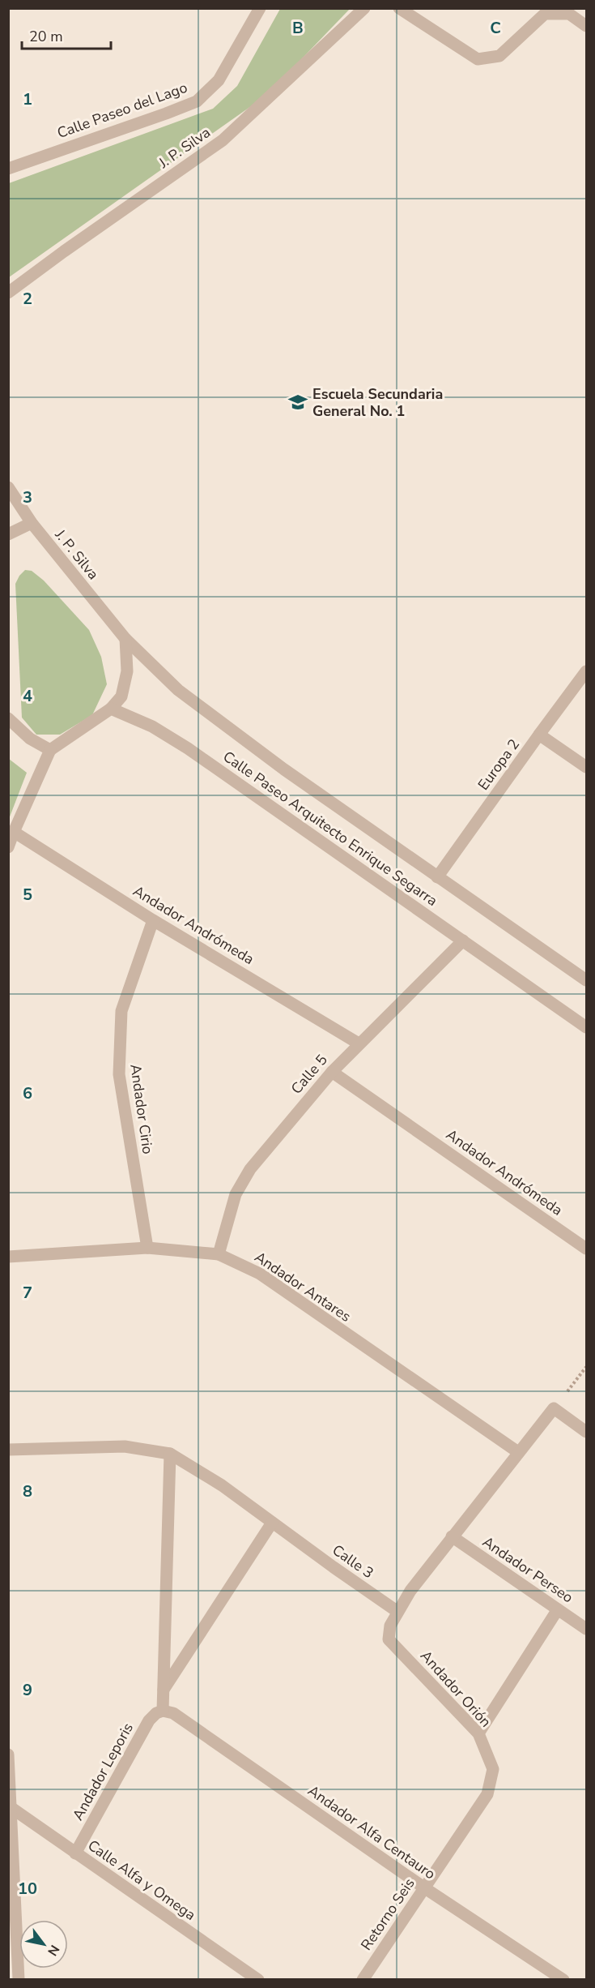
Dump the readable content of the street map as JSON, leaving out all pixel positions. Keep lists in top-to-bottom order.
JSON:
{
  "streets": {
    "street": [
      "Calle Paseo del Lago",
      "J. P. Silva",
      "Europa 2",
      "Calle Paseo Arquitecto Enrique Segarra",
      "Andador Andrómeda",
      "Calle 5",
      "Andador Cirio",
      "Andador Antares",
      "Calle 3",
      "Andador Perseo",
      "Andador Orión",
      "Andador Leporis",
      "Andador Alfa Centauro",
      "Calle Alfa y Omega",
      "Retorno Seis"
    ]
  },
  "crossings": [
    ["J. P. Silva", "Calle Paseo Arquitecto Enrique Segarra"],
    ["Europa 2", "Calle Paseo Arquitecto Enrique Segarra"],
    ["Calle Paseo Arquitecto Enrique Segarra", "Calle 5"],
    ["Andador Andrómeda", "Calle 5"],
    ["Andador Andrómeda", "Andador Cirio"],
    ["Calle 5", "Andador Antares"],
    ["Andador Cirio", "Andador Antares"],
    ["Calle 3", "Andador Orión"],
    ["Andador Orión", "Retorno Seis"],
    ["Andador Leporis", "Andador Alfa Centauro"],
    ["Andador Leporis", "Calle Alfa y Omega"],
    ["Andador Alfa Centauro", "Retorno Seis"]
  ],
  "places": {
    "school or university": ["Escuela Secundaria General No. 1"]
  },
  "scale_bar": "20 m",
  "north": "bottom right",
  "grid": {
    "columns": ["B", "C"],
    "rows": [
      "1",
      "2",
      "3",
      "4",
      "5",
      "6",
      "7",
      "8",
      "9",
      "10"
    ]
  }
}
